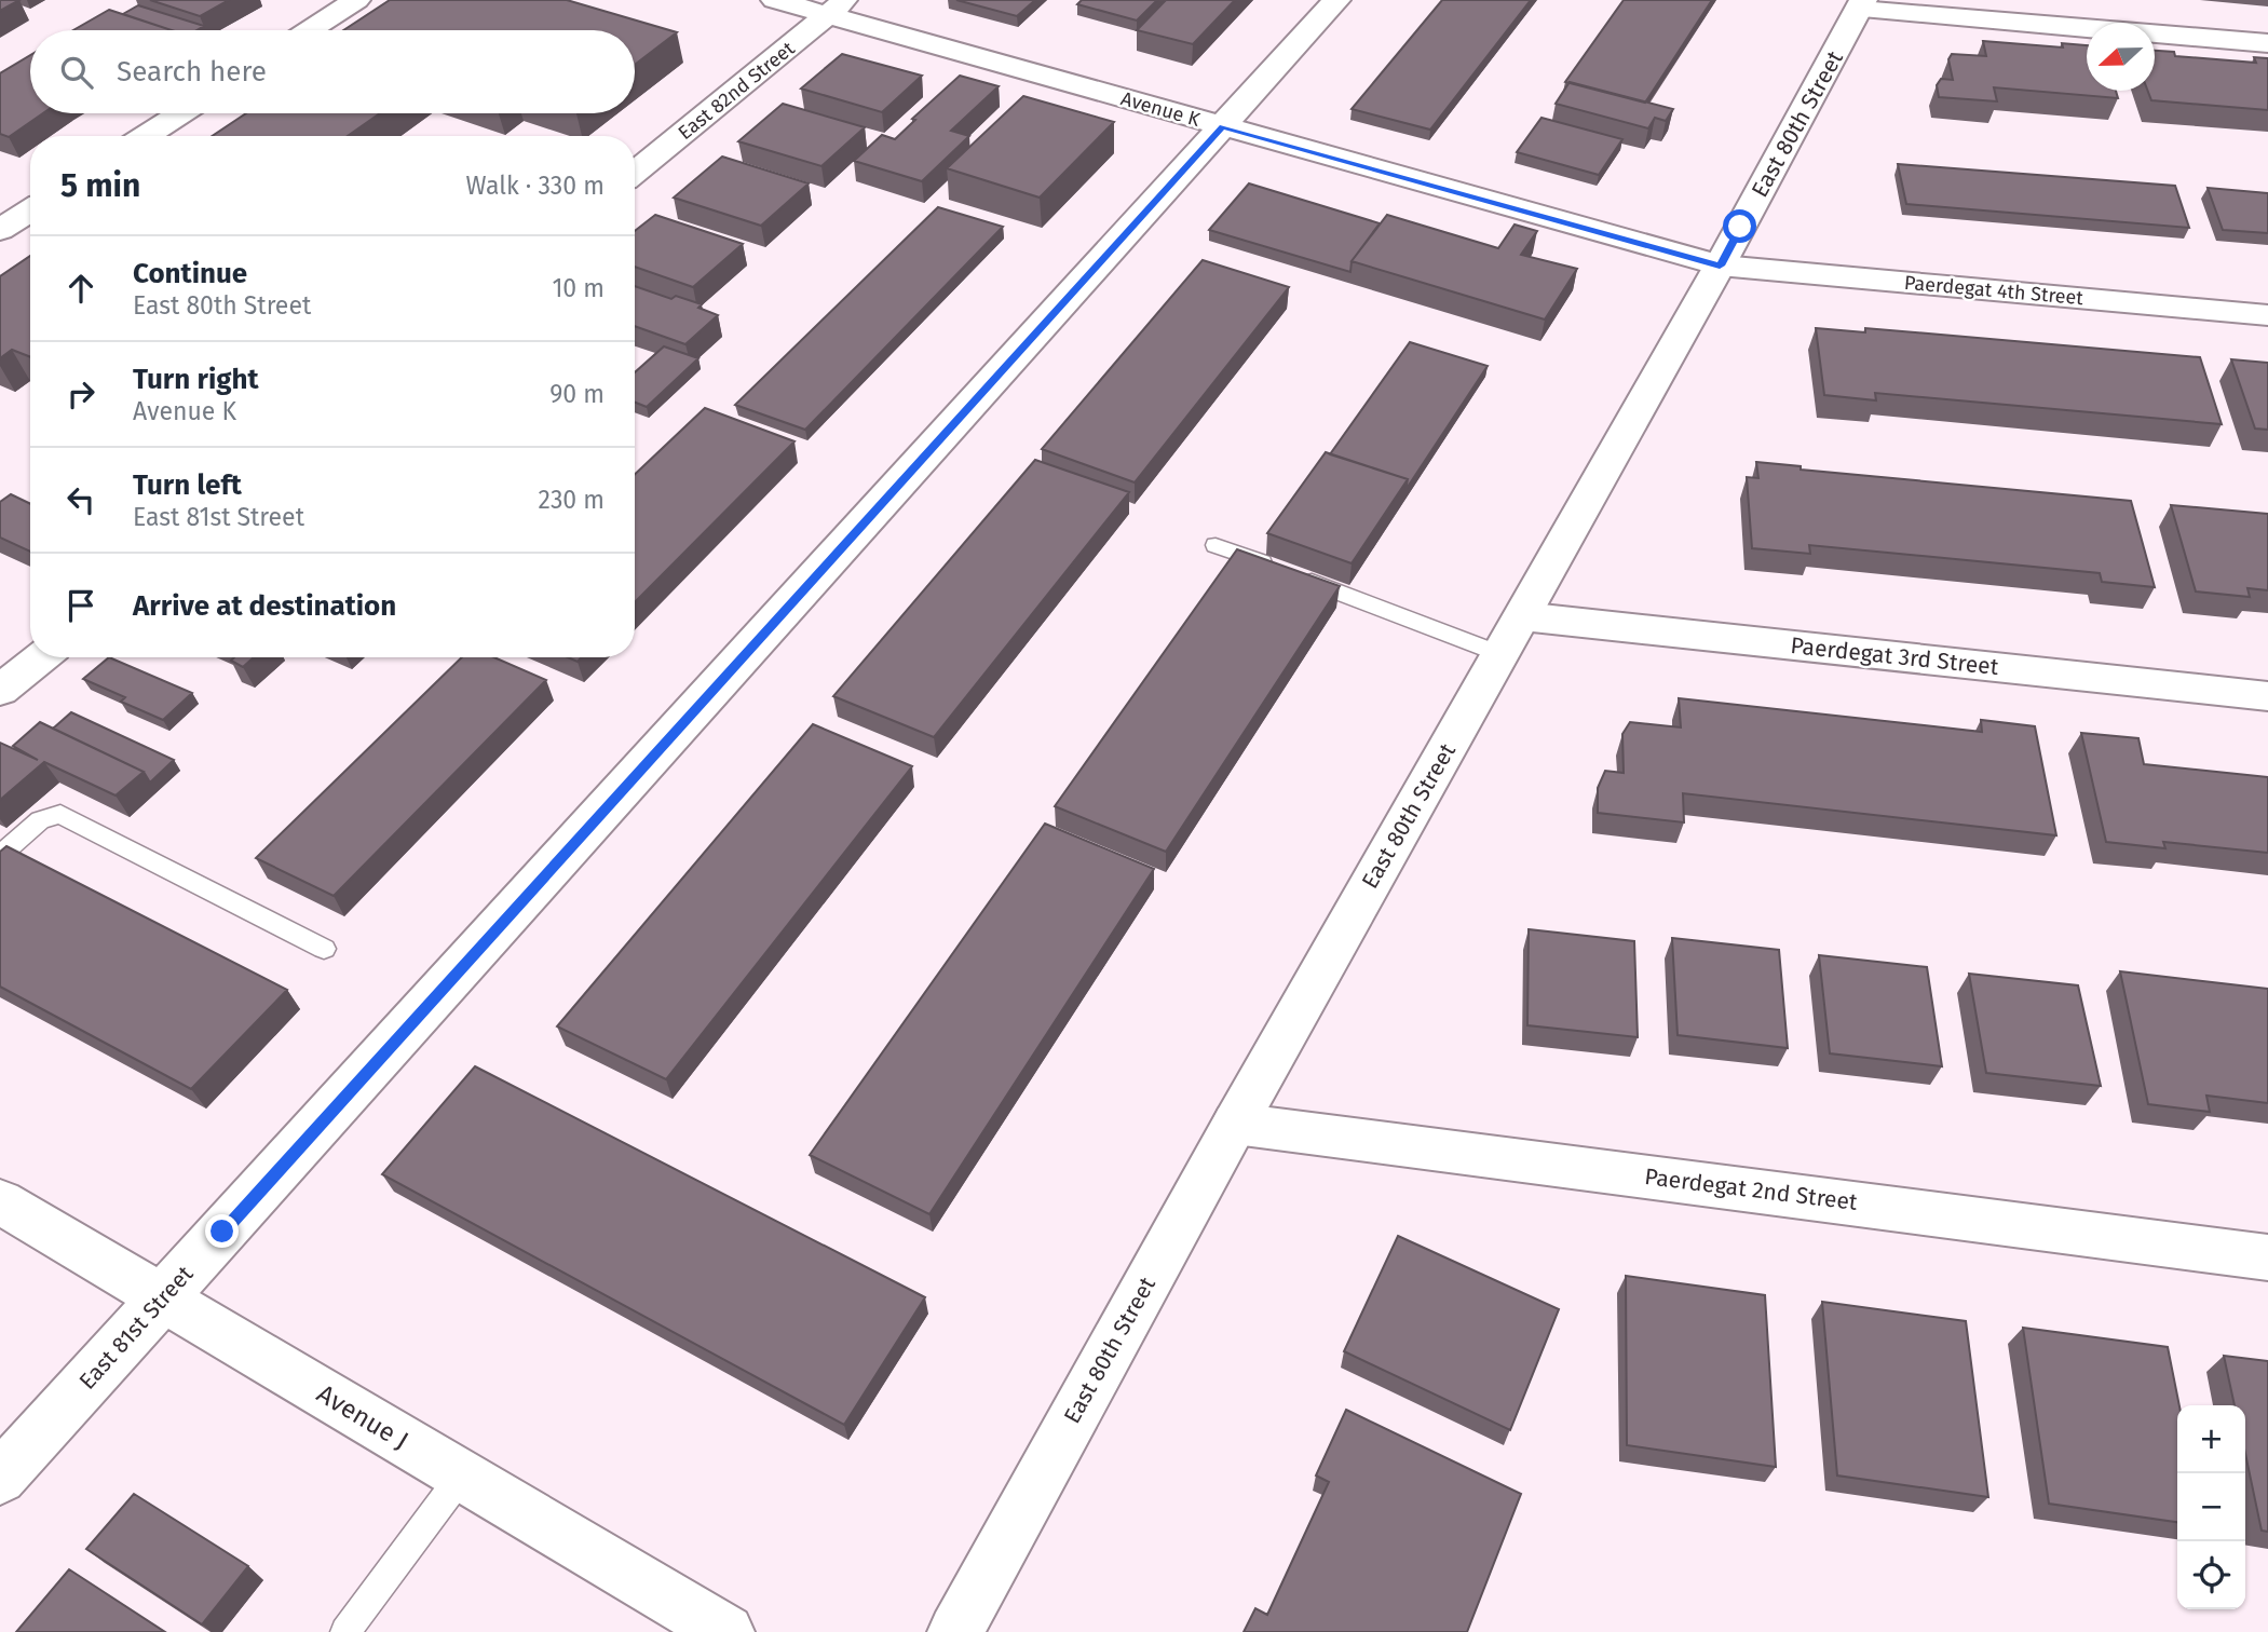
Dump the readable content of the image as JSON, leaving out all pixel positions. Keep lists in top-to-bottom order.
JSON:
{
  "streets": {
    "street": [
      "East 82nd Street",
      "Avenue K",
      "East 80th Street",
      "Paerdegat 4th Street",
      "Paerdegat 3rd Street",
      "Paerdegat 2nd Street",
      "East 81st Street",
      "Avenue J"
    ]
  },
  "crossings": [
    ["East 82nd Street", "Avenue K"],
    ["Avenue K", "East 80th Street"],
    ["Avenue K", "Paerdegat 4th Street"],
    ["Avenue K", "East 81st Street"],
    ["East 80th Street", "Paerdegat 4th Street"],
    ["East 80th Street", "Paerdegat 3rd Street"],
    ["East 80th Street", "Paerdegat 2nd Street"],
    ["East 81st Street", "Avenue J"]
  ],
  "north": "left",
  "page": {
    "search": "Search here",
    "heading": ["5 min", "Walk · 330 m"],
    "list": [
      ["Continue", "East 80th Street", "10 m"],
      ["Turn right", "Avenue K", "90 m"],
      ["Turn left", "East 81st Street", "230 m"],
      "Arrive at destination"
    ],
    "map_buttons": ["+", "−"]
  }
}
